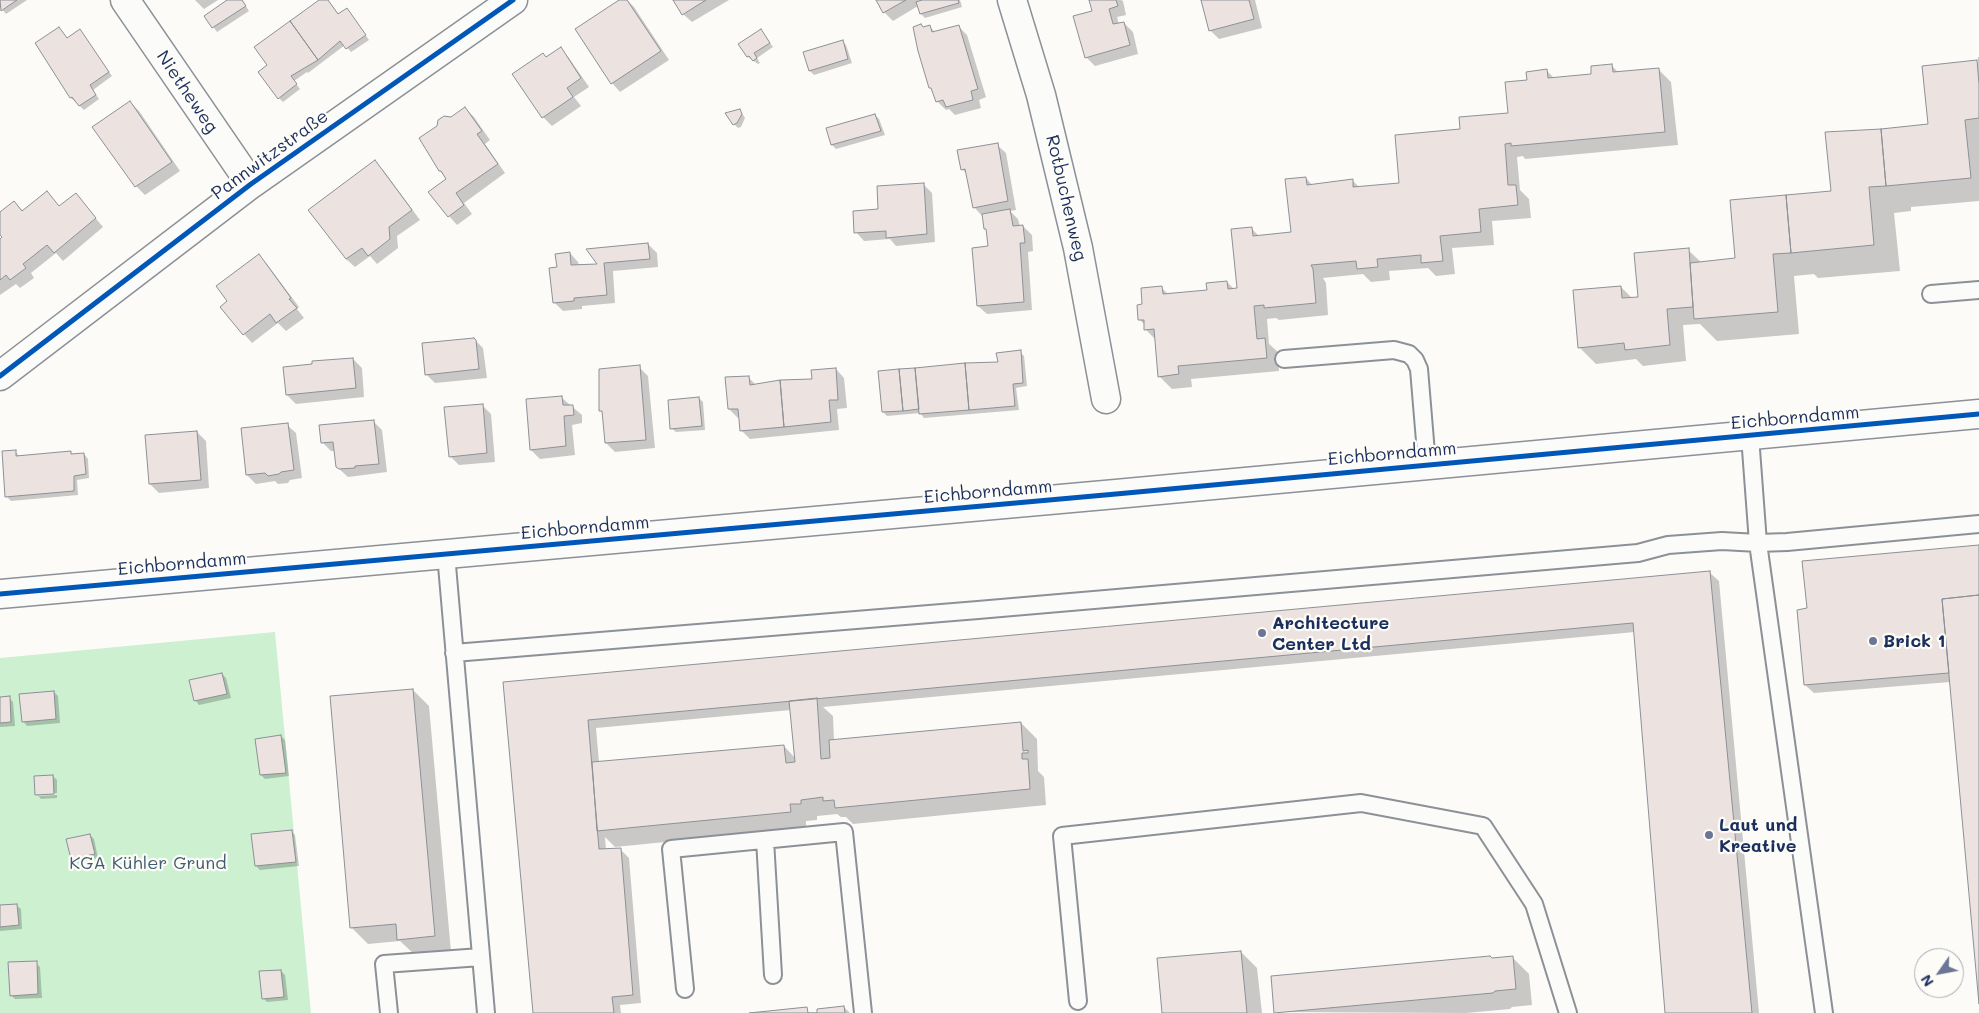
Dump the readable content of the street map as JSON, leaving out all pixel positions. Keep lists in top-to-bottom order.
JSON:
{
  "streets": {
    "main road": [
      "Nietheweg",
      "Pannwitzstraße",
      "Rotbuchenweg",
      "Eichborndamm"
    ]
  },
  "crossings": [
    ["Nietheweg", "Pannwitzstraße"]
  ],
  "parks": ["KGA Kühler Grund"],
  "places": ["Architecture Center Ltd", "Brick 1", "Laut und Kreative"],
  "north": "bottom left"
}
